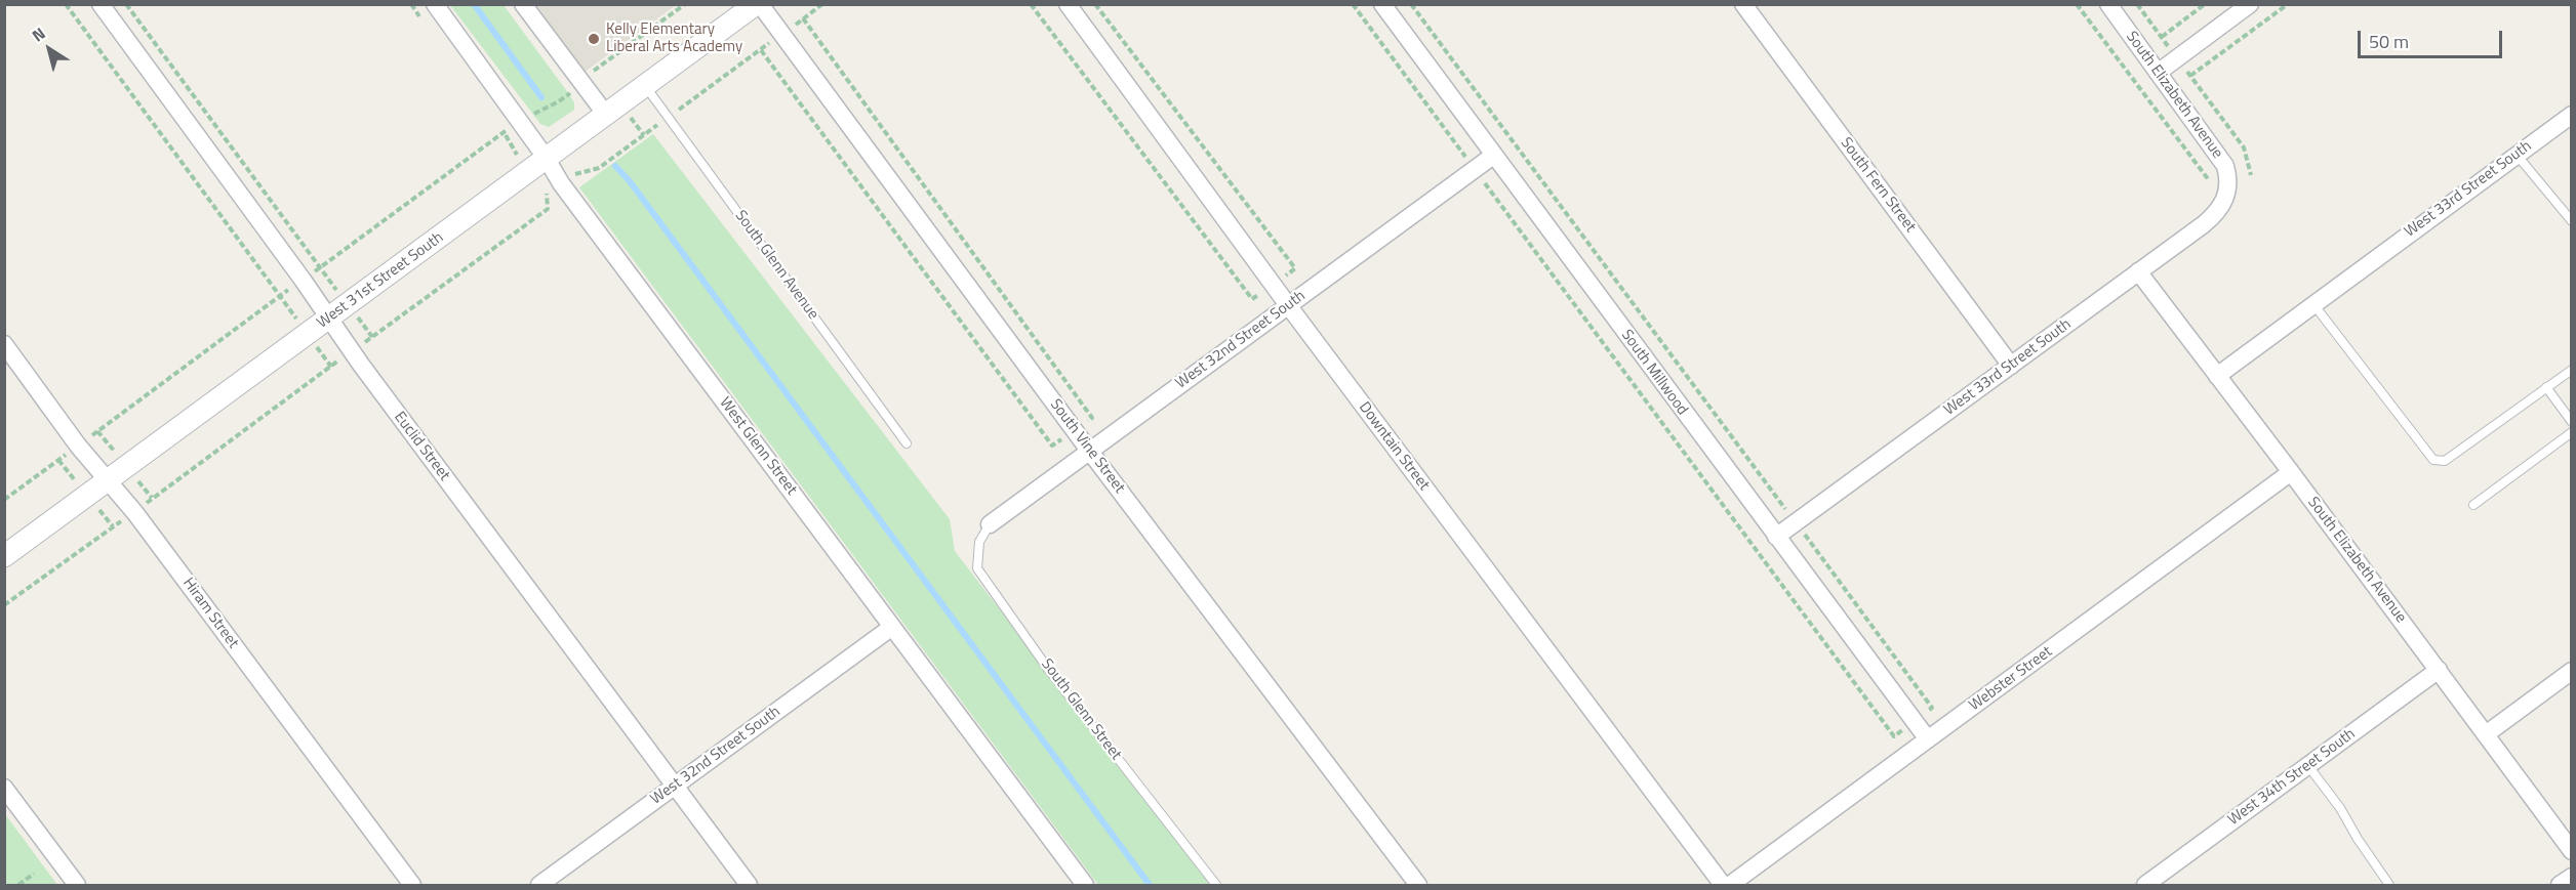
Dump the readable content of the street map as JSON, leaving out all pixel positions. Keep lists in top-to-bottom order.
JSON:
{
  "streets": {
    "street": [
      "South Elizabeth Avenue",
      "South Fern Street",
      "West 33rd Street South",
      "West 31st Street South",
      "West 32nd Street South",
      "South Millwood",
      "Euclid Street",
      "West Glenn Street",
      "South Vine Street",
      "Downtain Street",
      "Hiram Street",
      "Webster Street",
      "West 34th Street South"
    ],
    "lane": ["South Glenn Avenue", "South Glenn Street"]
  },
  "crossings": [
    ["South Elizabeth Avenue", "West 33rd Street South"],
    ["South Elizabeth Avenue", "Webster Street"],
    ["South Elizabeth Avenue", "West 34th Street South"],
    ["South Fern Street", "West 33rd Street South"],
    ["West 33rd Street South", "South Millwood"],
    ["South Glenn Avenue", "West 31st Street South"],
    ["West 31st Street South", "Euclid Street"],
    ["West 31st Street South", "West Glenn Street"],
    ["West 31st Street South", "South Vine Street"],
    ["West 31st Street South", "Hiram Street"],
    ["West 32nd Street South", "South Millwood"],
    ["West 32nd Street South", "Euclid Street"],
    ["West 32nd Street South", "West Glenn Street"],
    ["West 32nd Street South", "South Vine Street"],
    ["West 32nd Street South", "Downtain Street"],
    ["West 32nd Street South", "South Glenn Street"],
    ["South Millwood", "Webster Street"]
  ],
  "places": ["Kelly Elementary Liberal Arts Academy"],
  "scale_bar": "50 m",
  "north": "top left"
}
